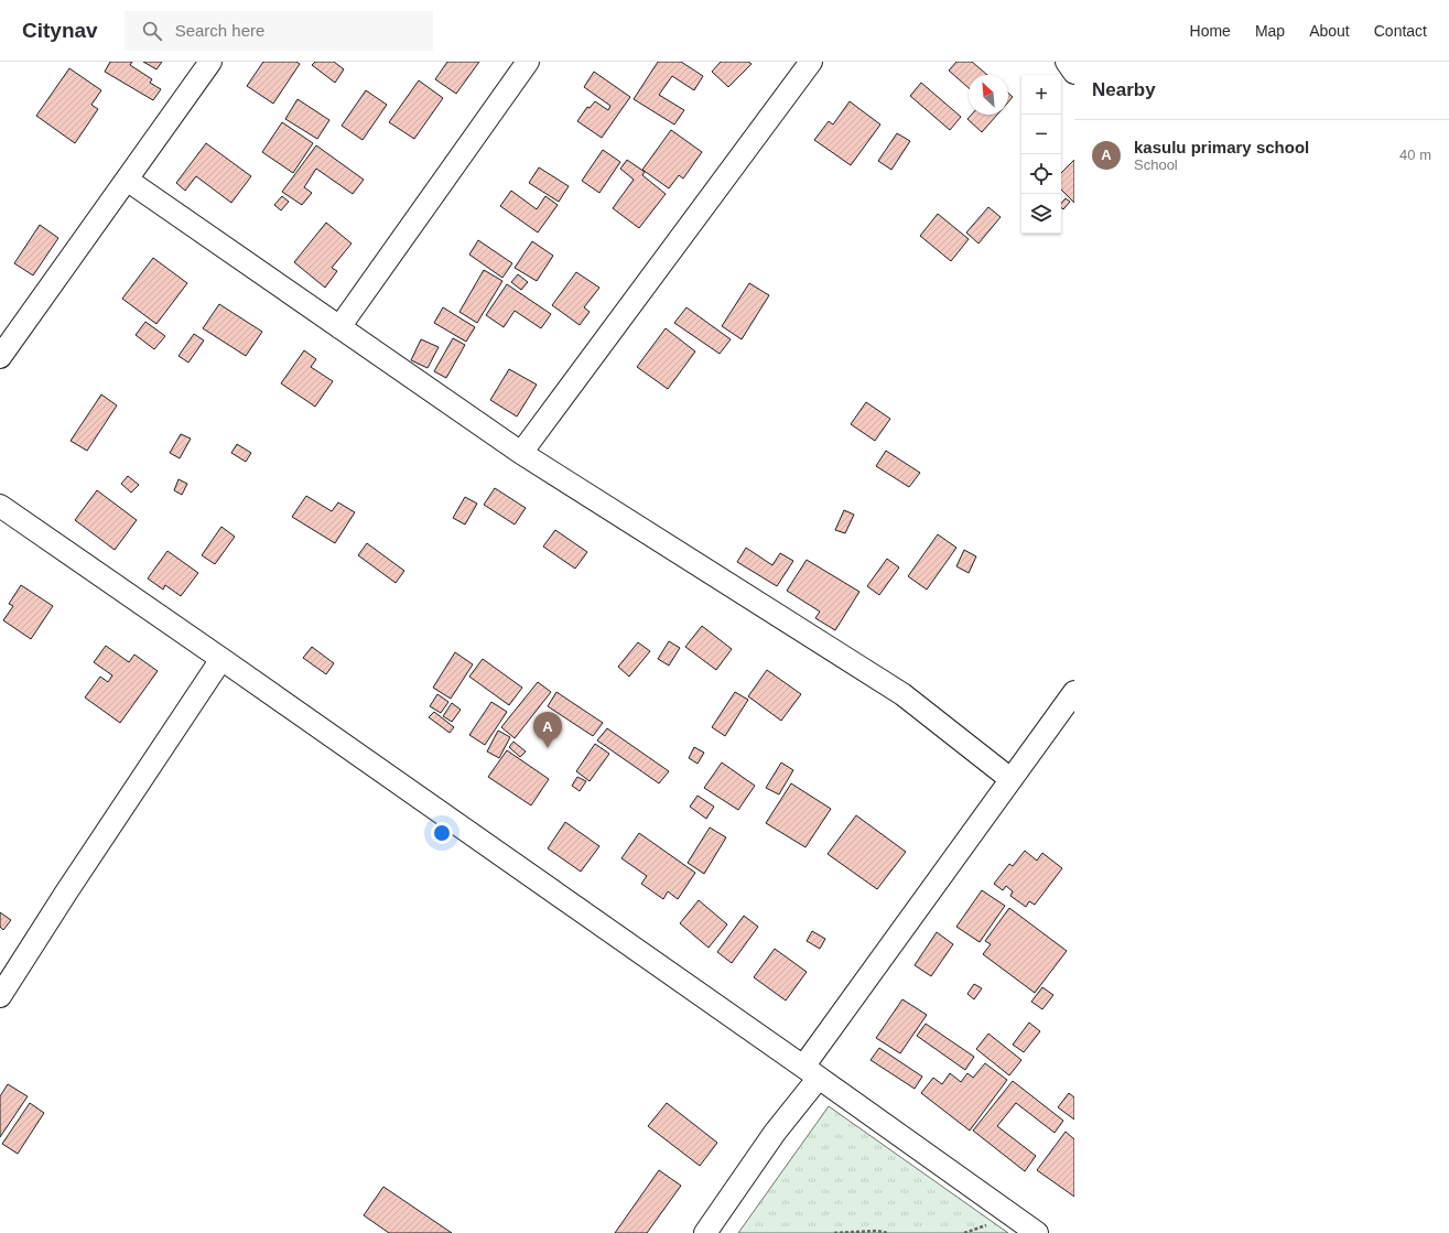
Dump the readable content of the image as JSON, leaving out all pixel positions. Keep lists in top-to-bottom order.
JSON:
{
  "north": "top left",
  "page": {
    "header": "Citynav",
    "search": "Search here",
    "nav": [
      "Home",
      "Map",
      "About",
      "Contact"
    ],
    "heading": "Nearby",
    "map_buttons": ["+", "−"],
    "list": [
      {
        "mark": "A",
        "name": "kasulu primary school",
        "note": "School",
        "value": "40 m"
      }
    ],
    "pins": "A"
  }
}
